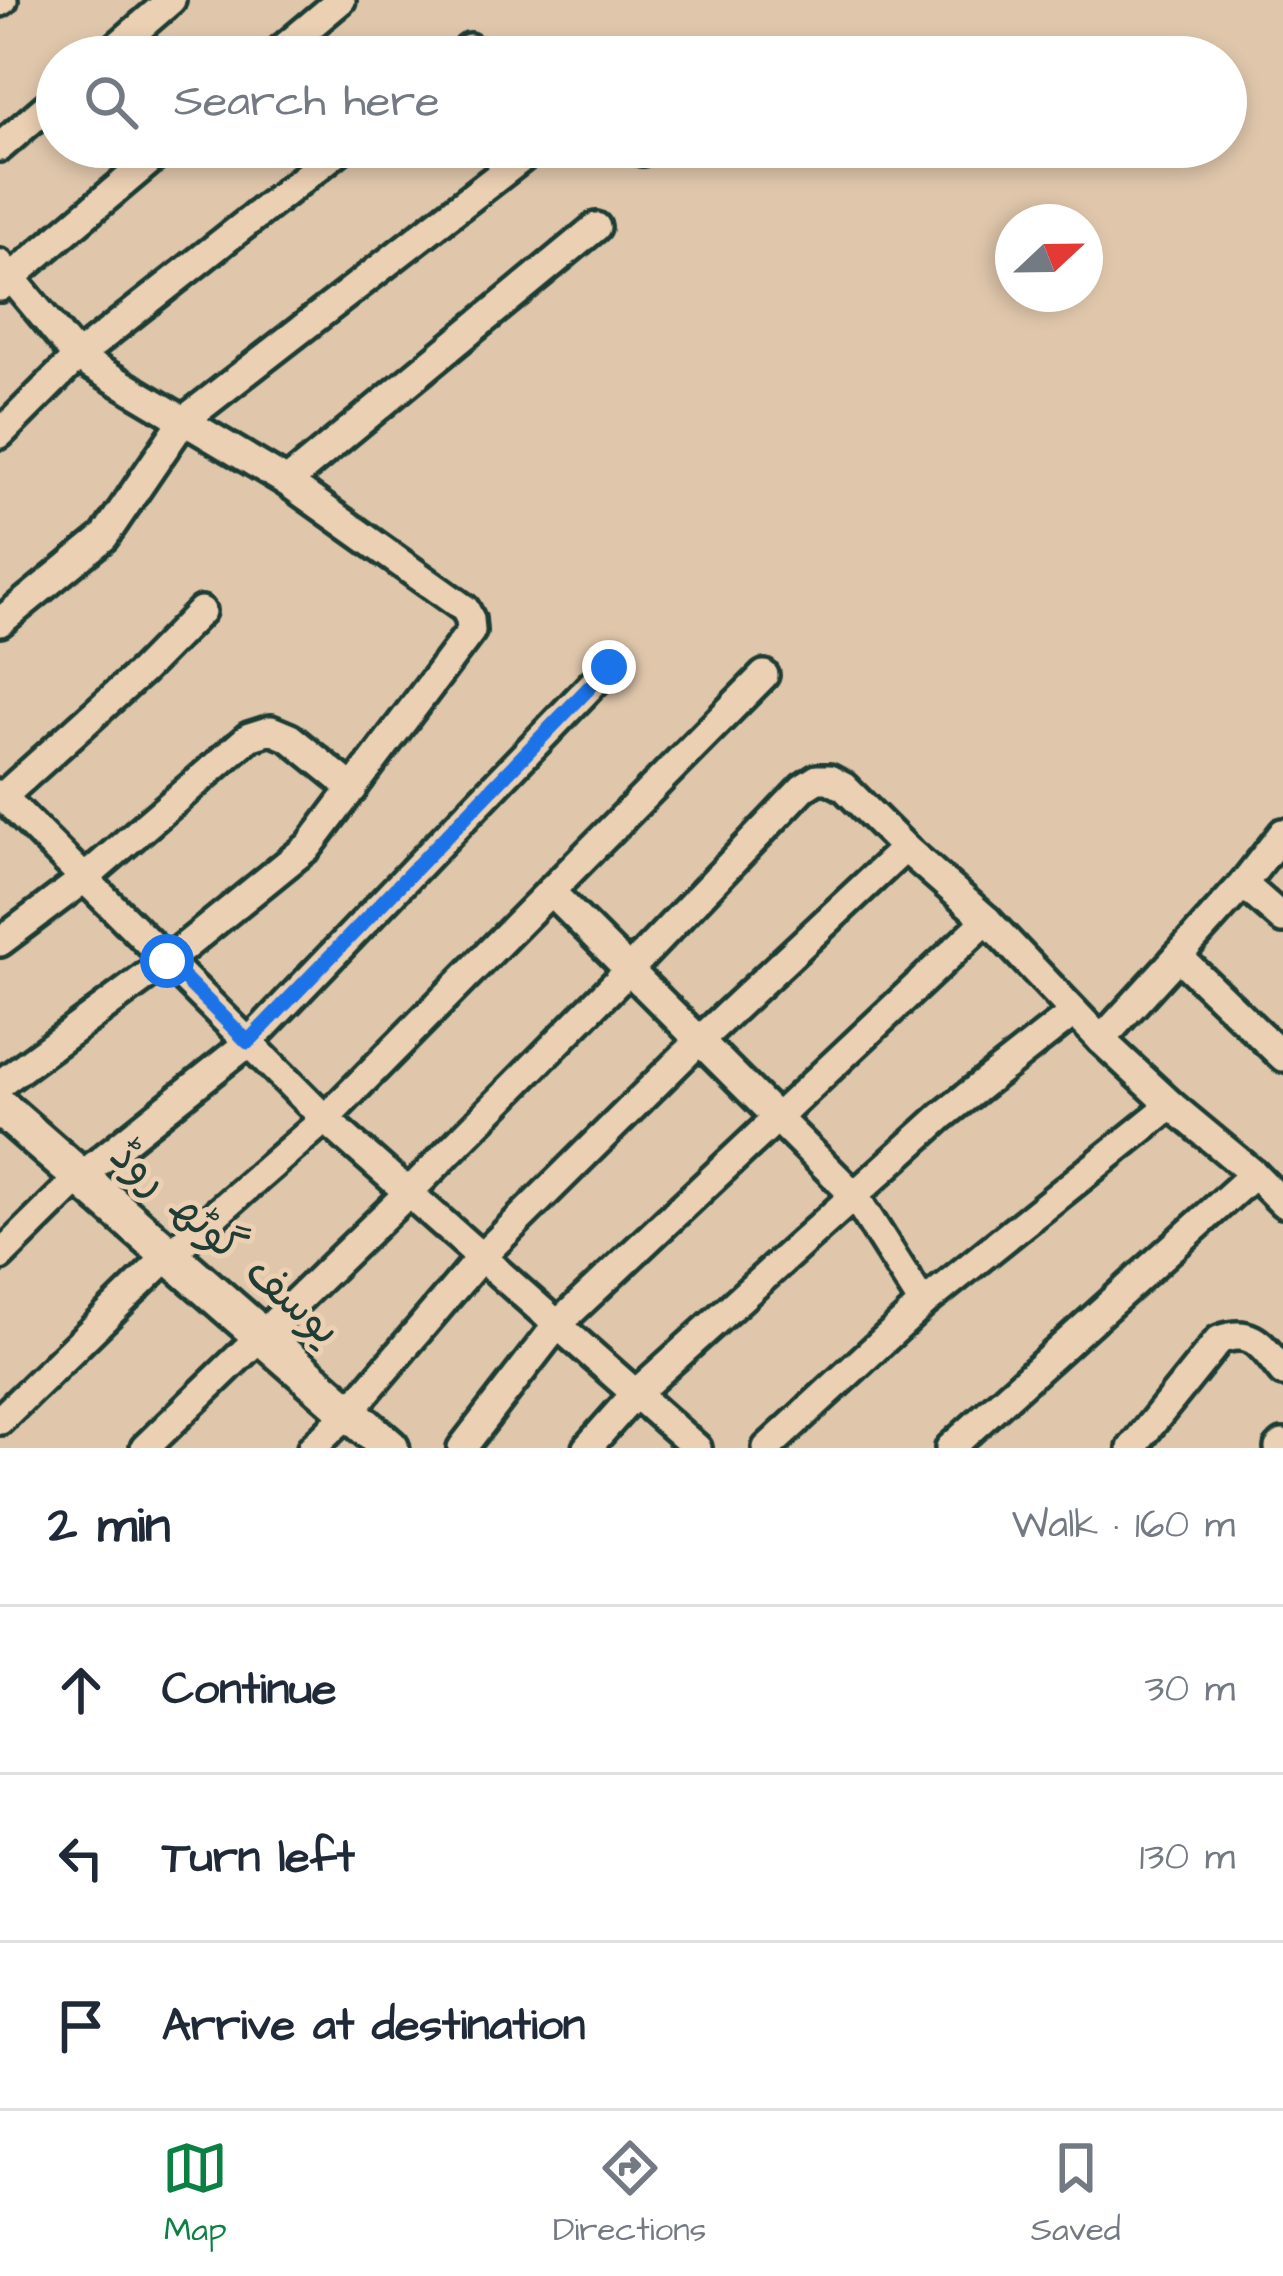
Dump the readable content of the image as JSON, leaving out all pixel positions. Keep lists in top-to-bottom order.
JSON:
{
  "streets": {
    "street": ["یوسف گوٹھ روڈ"]
  },
  "north": "right",
  "page": {
    "search": "Search here",
    "heading": ["2 min", "Walk · 160 m"],
    "list": [
      ["Continue", "30 m"],
      ["Turn left", "130 m"],
      "Arrive at destination"
    ],
    "nav": ["Map", "Directions", "Saved"]
  }
}
